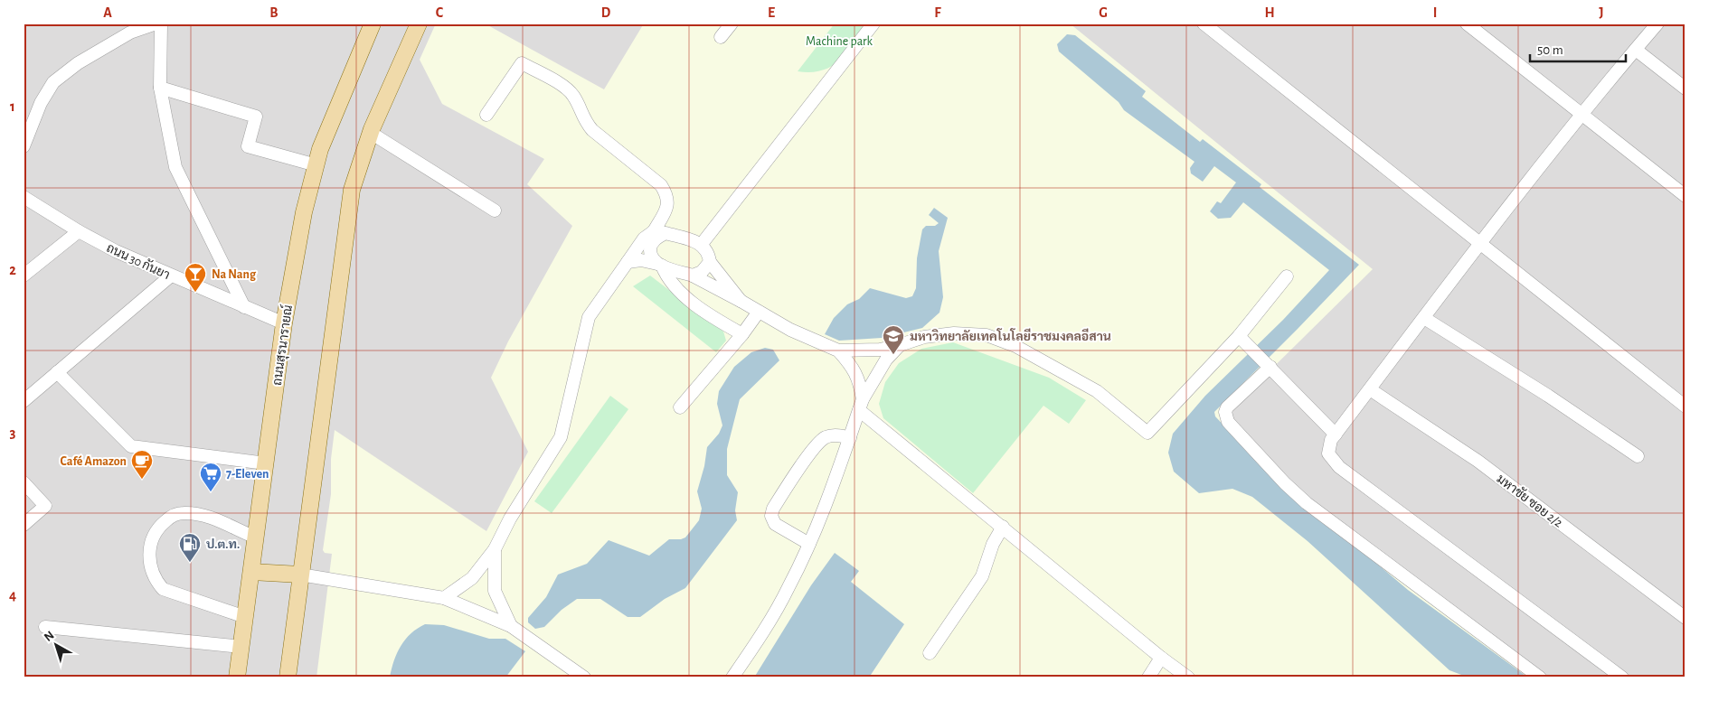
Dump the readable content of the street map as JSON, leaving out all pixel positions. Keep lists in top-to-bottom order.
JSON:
{
  "streets": {
    "main road": ["ถนนสุรนารายณ์"],
    "street": ["ถนน 30 กันยา", "มหาชัย ซอย 2/2"]
  },
  "crossings": [
    ["ถนน 30 กันยา", "ถนนสุรนารายณ์"]
  ],
  "parks": ["Machine park"],
  "places": {
    "bar": ["Na Nang"],
    "school or university": ["มหาวิทยาลัยเทคโนโลยีราชมงคลอีสาน"],
    "cafe": ["Café Amazon"],
    "supermarket": ["7-Eleven"],
    "fuel station": ["ป.ต.ท."]
  },
  "scale_bar": "50 m",
  "north": "top left",
  "grid": {
    "columns": [
      "A",
      "B",
      "C",
      "D",
      "E",
      "F",
      "G",
      "H",
      "I",
      "J"
    ],
    "rows": [
      "1",
      "2",
      "3",
      "4"
    ]
  }
}
